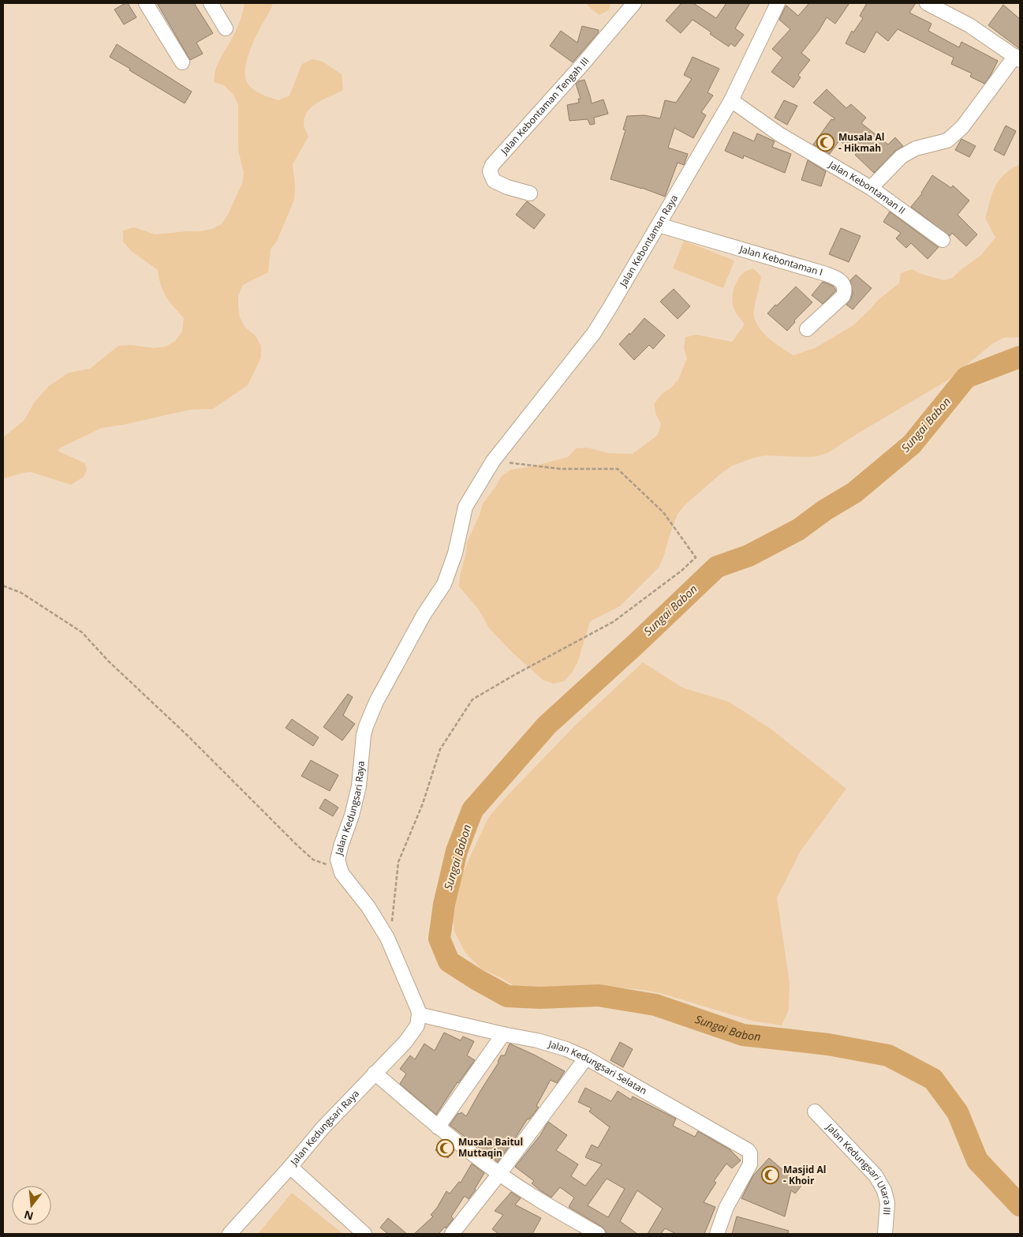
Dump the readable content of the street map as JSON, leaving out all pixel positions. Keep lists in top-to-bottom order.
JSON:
{
  "streets": {
    "street": [
      "Jalan Kebontaman Tengah III",
      "Jalan Kebontaman II",
      "Jalan Kebontaman Raya",
      "Jalan Kebontaman I",
      "Jalan Kedungsari Raya",
      "Jalan Kedungsari Selatan",
      "Jalan Kedungsari Utara III"
    ]
  },
  "crossings": [
    ["Jalan Kebontaman II", "Jalan Kebontaman Raya"],
    ["Jalan Kebontaman Raya", "Jalan Kebontaman I"],
    ["Jalan Kebontaman Raya", "Jalan Kedungsari Raya"],
    ["Jalan Kedungsari Raya", "Jalan Kedungsari Selatan"]
  ],
  "water": ["Sungai Babon"],
  "places": {
    "mosque": ["Musala Al - Hikmah", "Musala Baitul Muttaqin", "Masjid Al - Khoir"]
  },
  "north": "bottom"
}
